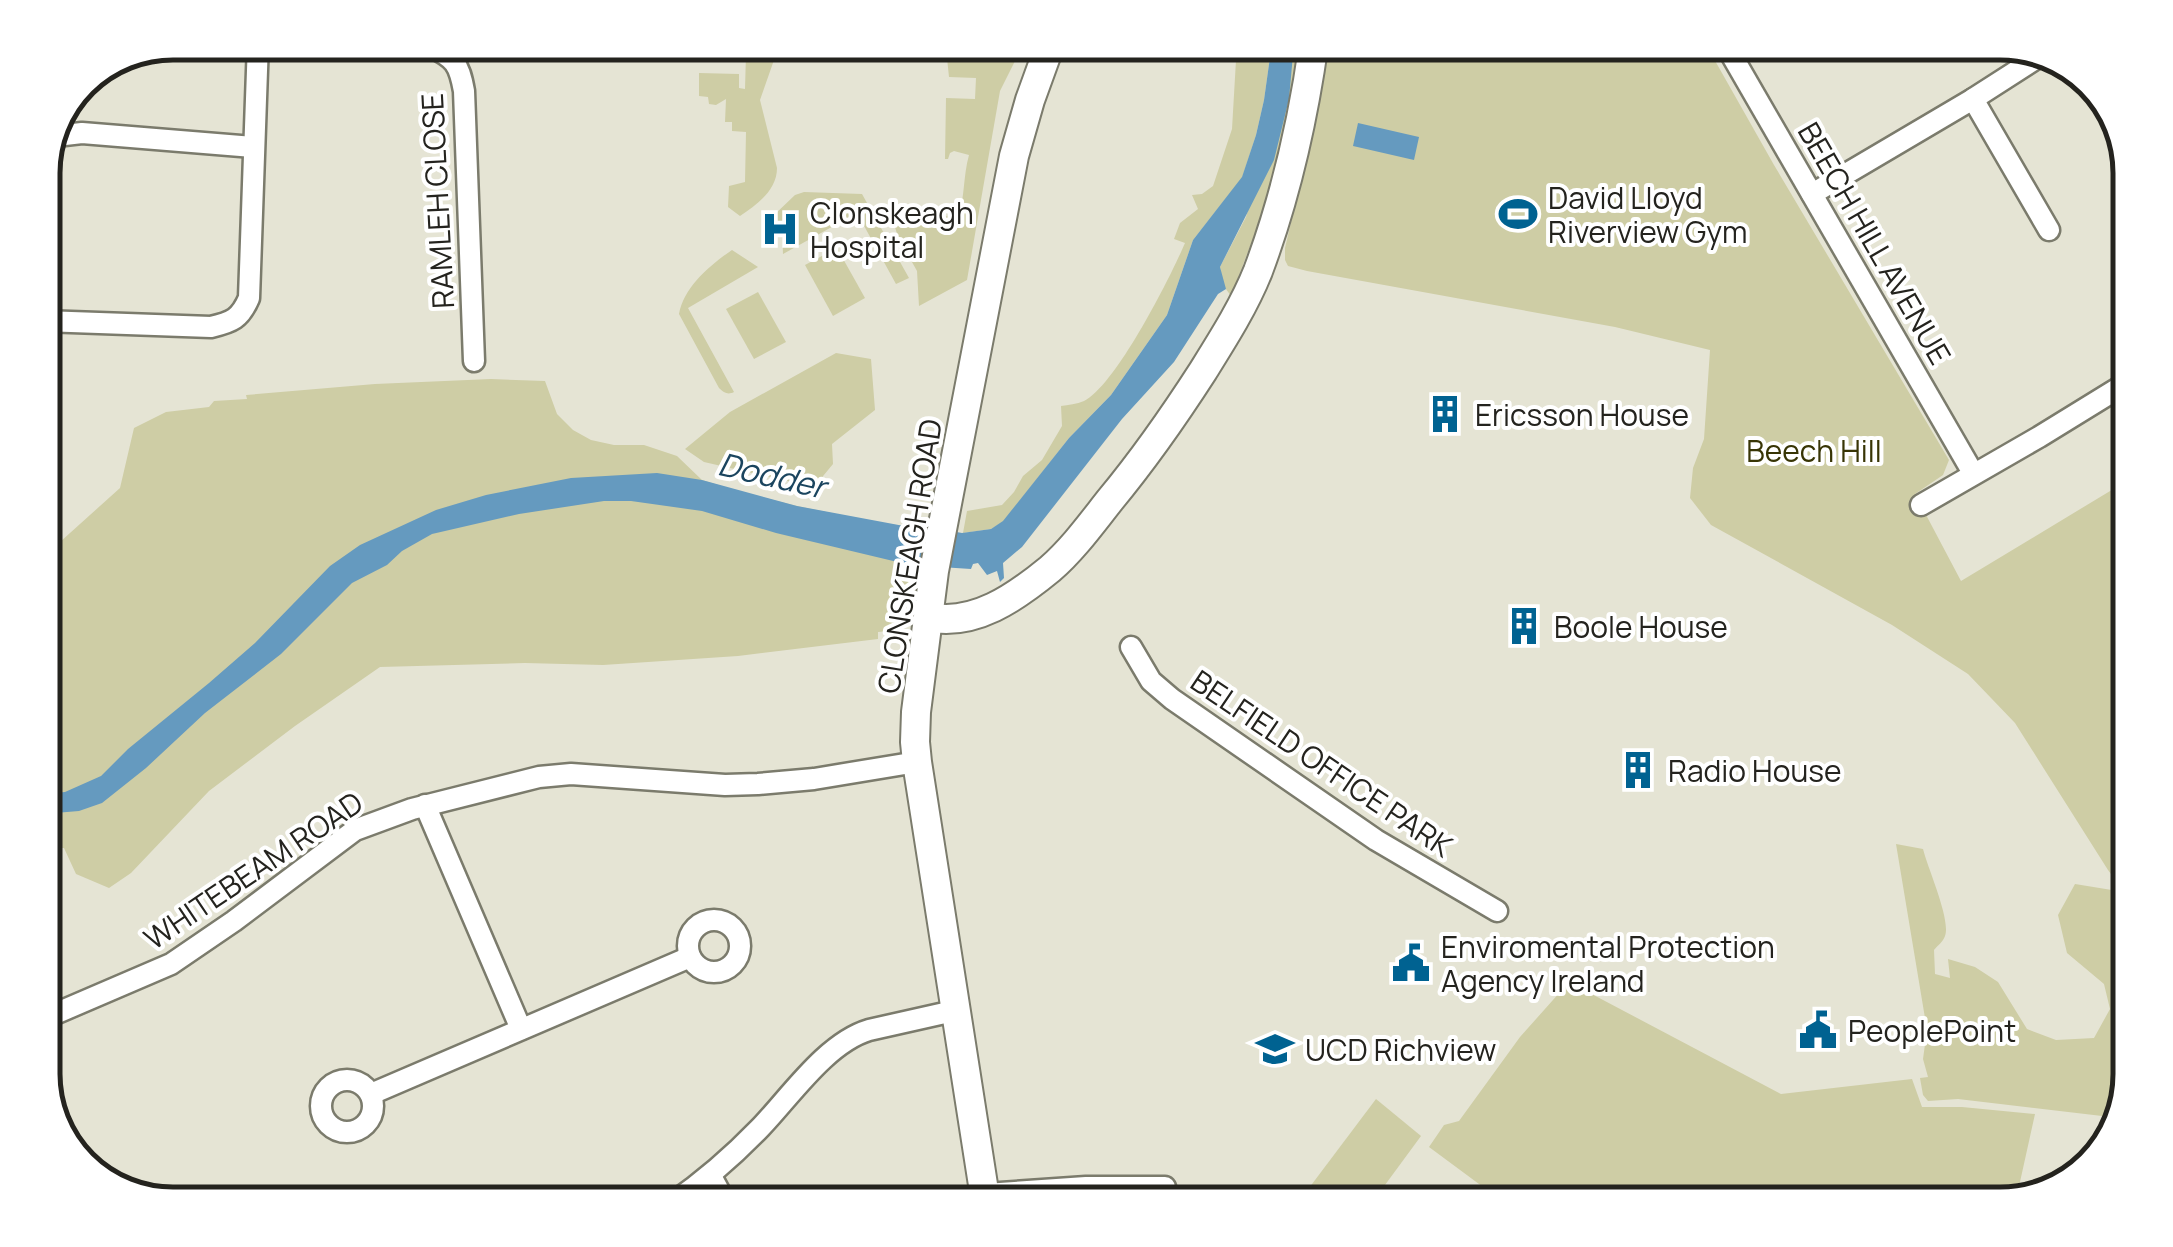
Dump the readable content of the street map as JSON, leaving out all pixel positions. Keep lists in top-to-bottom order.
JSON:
{
  "streets": {
    "main road": ["CLONSKEAGH ROAD"],
    "street": [
      "RAMLEH CLOSE",
      "BEECH HILL AVENUE",
      "BELFIELD OFFICE PARK",
      "WHITEBEAM ROAD"
    ]
  },
  "crossings": [
    ["CLONSKEAGH ROAD", "WHITEBEAM ROAD"]
  ],
  "water": ["Dodder"],
  "parks": ["Beech Hill"],
  "places": {
    "sports": ["David Lloyd Riverview Gym"],
    "hospital": ["Clonskeagh Hospital"],
    "building": ["Ericsson House", "Boole House", "Radio House"],
    "public building": ["Enviromental Protection Agency Ireland", "PeoplePoint"],
    "school or university": ["UCD Richview"]
  }
}
